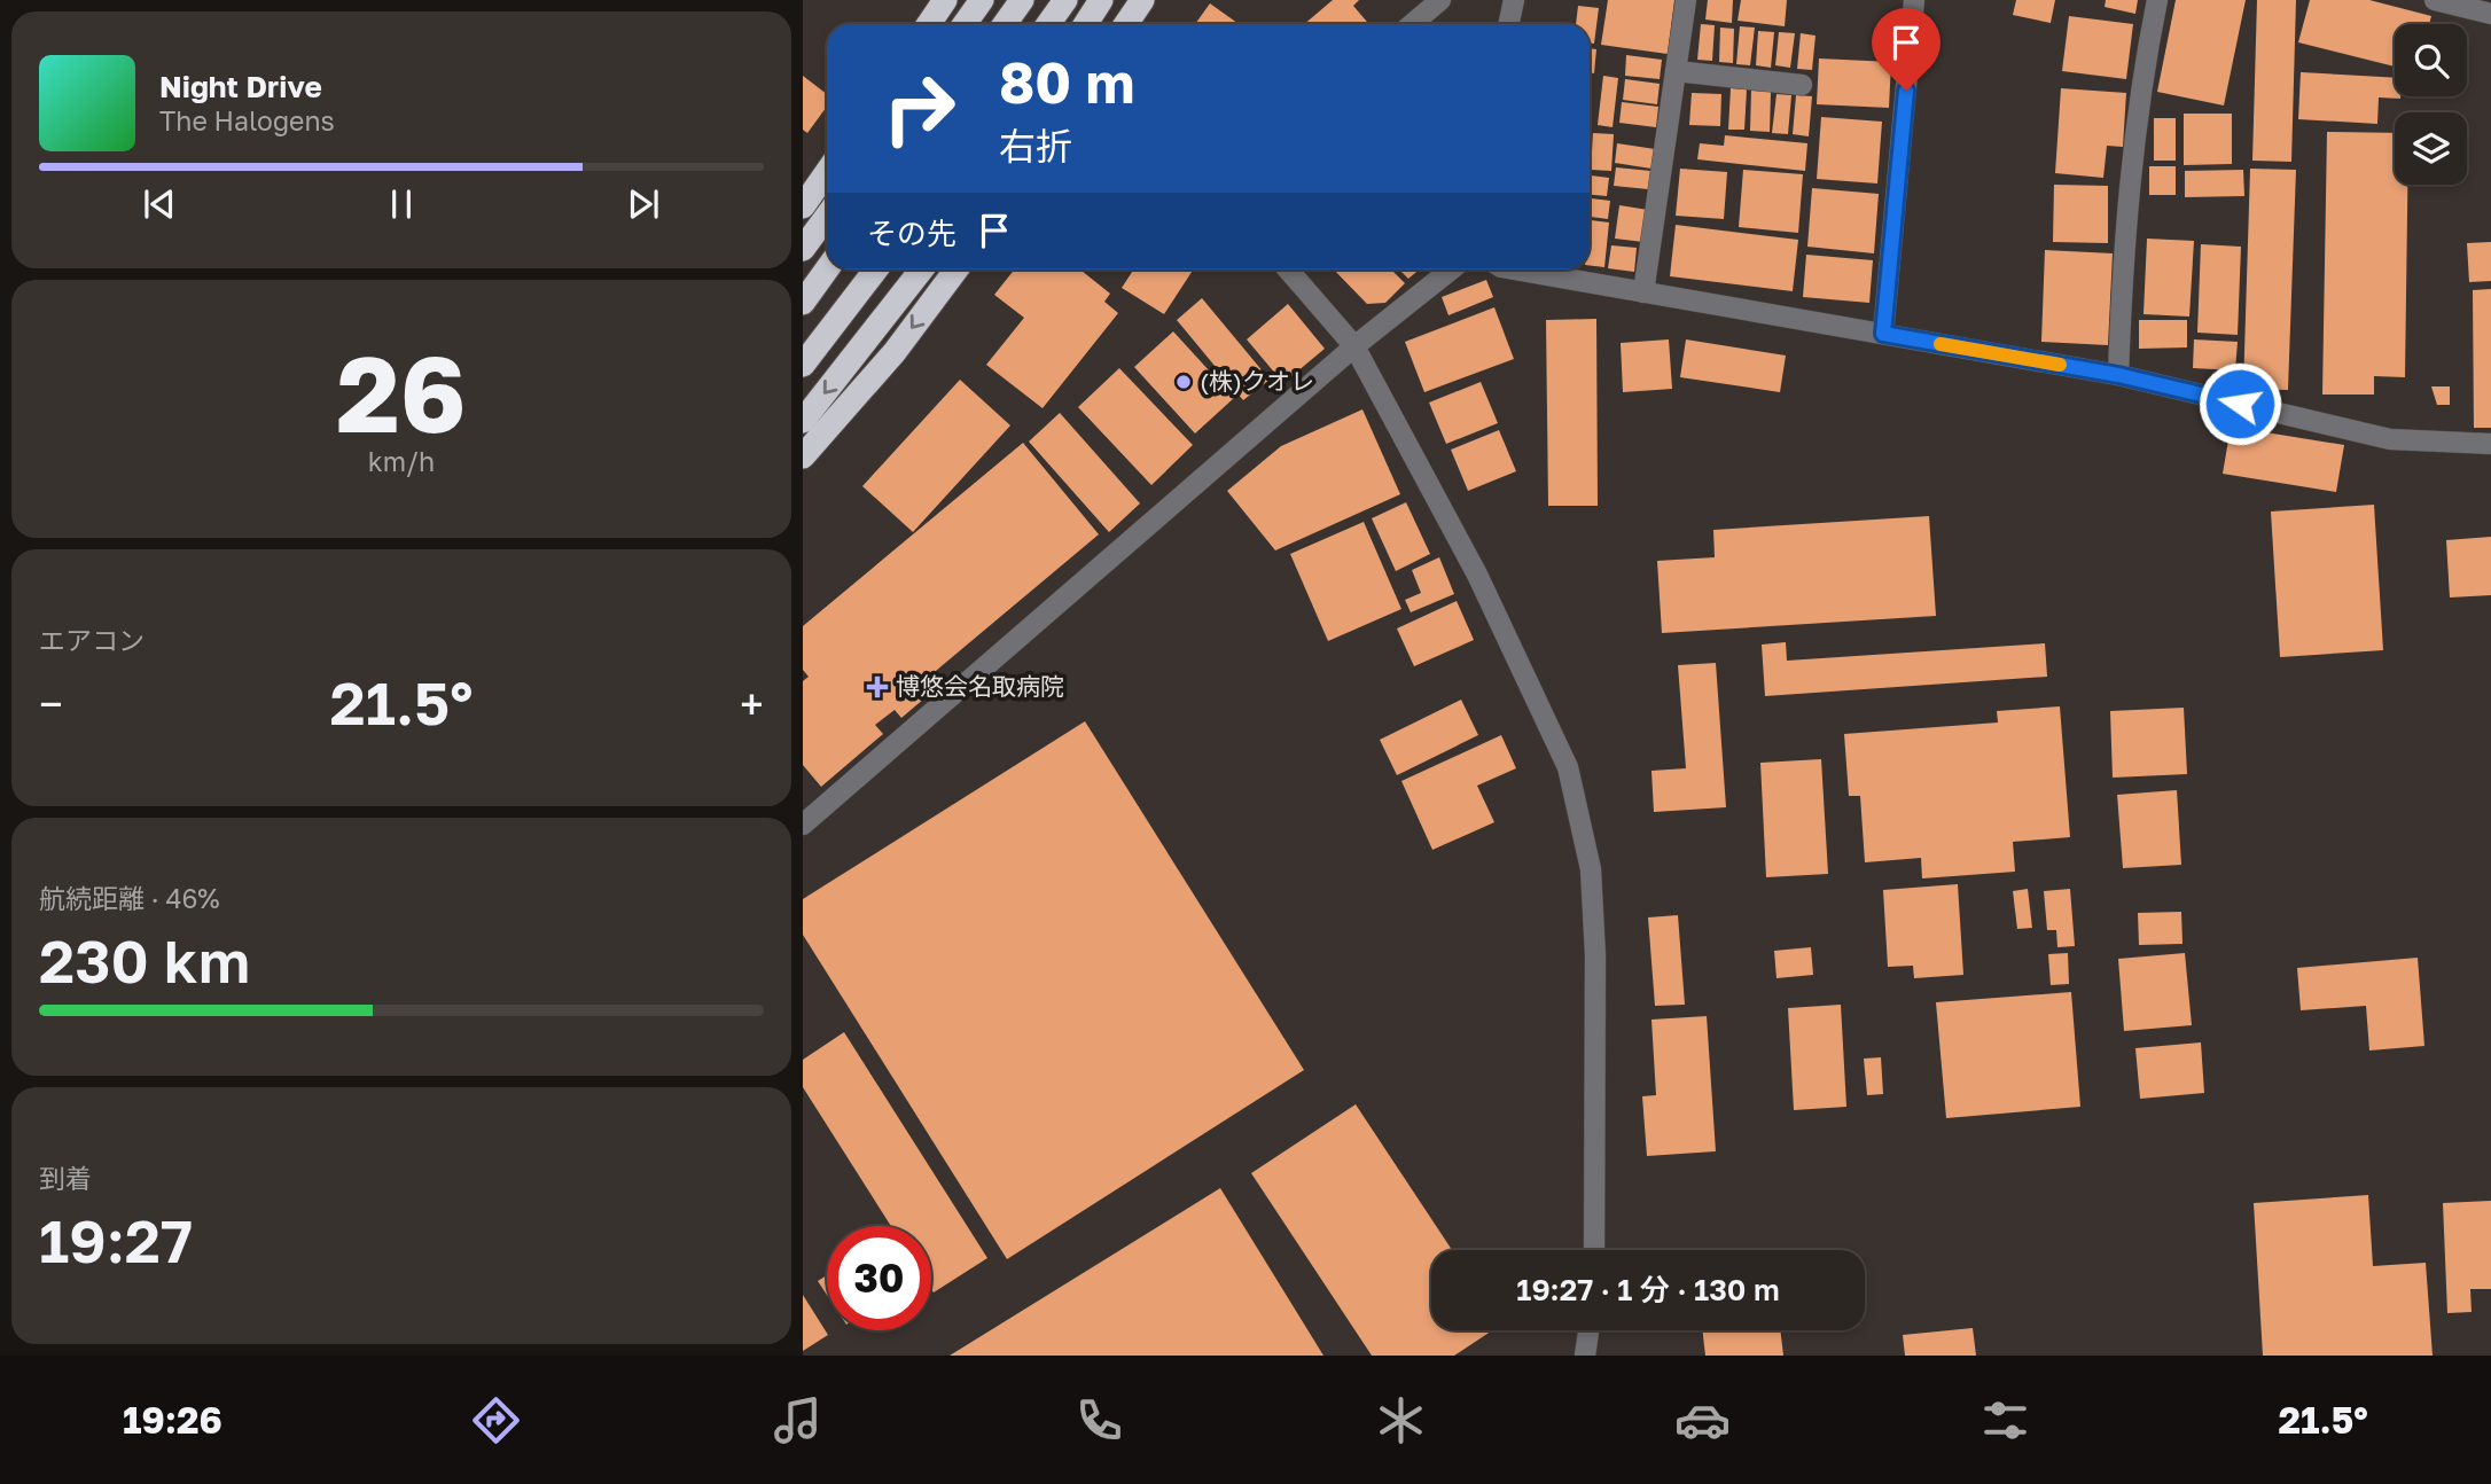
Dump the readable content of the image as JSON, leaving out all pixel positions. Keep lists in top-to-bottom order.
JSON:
{
  "places": {
    "other": ["(株)クオレ"],
    "health": ["博悠会名取病院"]
  },
  "page": {
    "turn": ["80 m", "右折"],
    "song": ["Night Drive", "The Halogens"],
    "then": "その先",
    "tile": [
      ["26", "km/h"],
      "エアコン",
      ["航続距離 · 46%", "230 km"],
      ["到着", "19:27"]
    ],
    "heat": ["−", "21.5°", "+"],
    "limit": "30",
    "trip": "19:27 · 1 分 · 130 m",
    "tabs": ["19:26", "21.5°"]
  }
}
